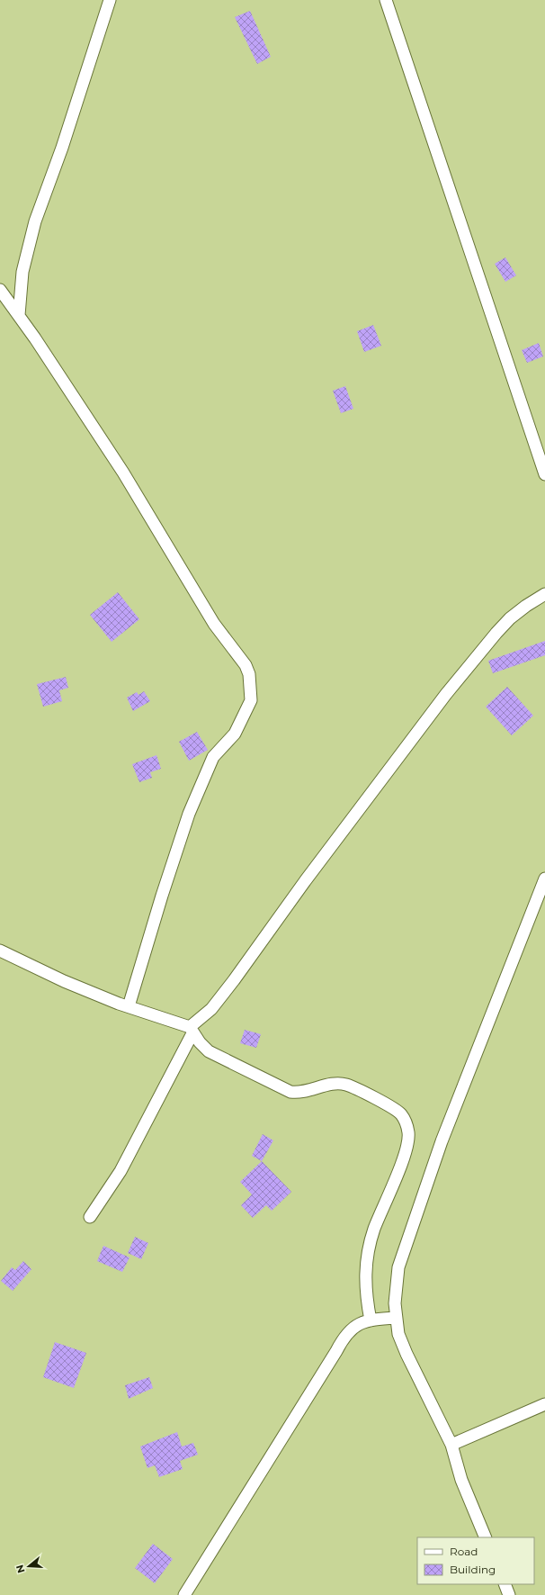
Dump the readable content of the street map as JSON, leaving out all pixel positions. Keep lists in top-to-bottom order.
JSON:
{
  "legend": ["Road", "Building"],
  "north": "left"
}
